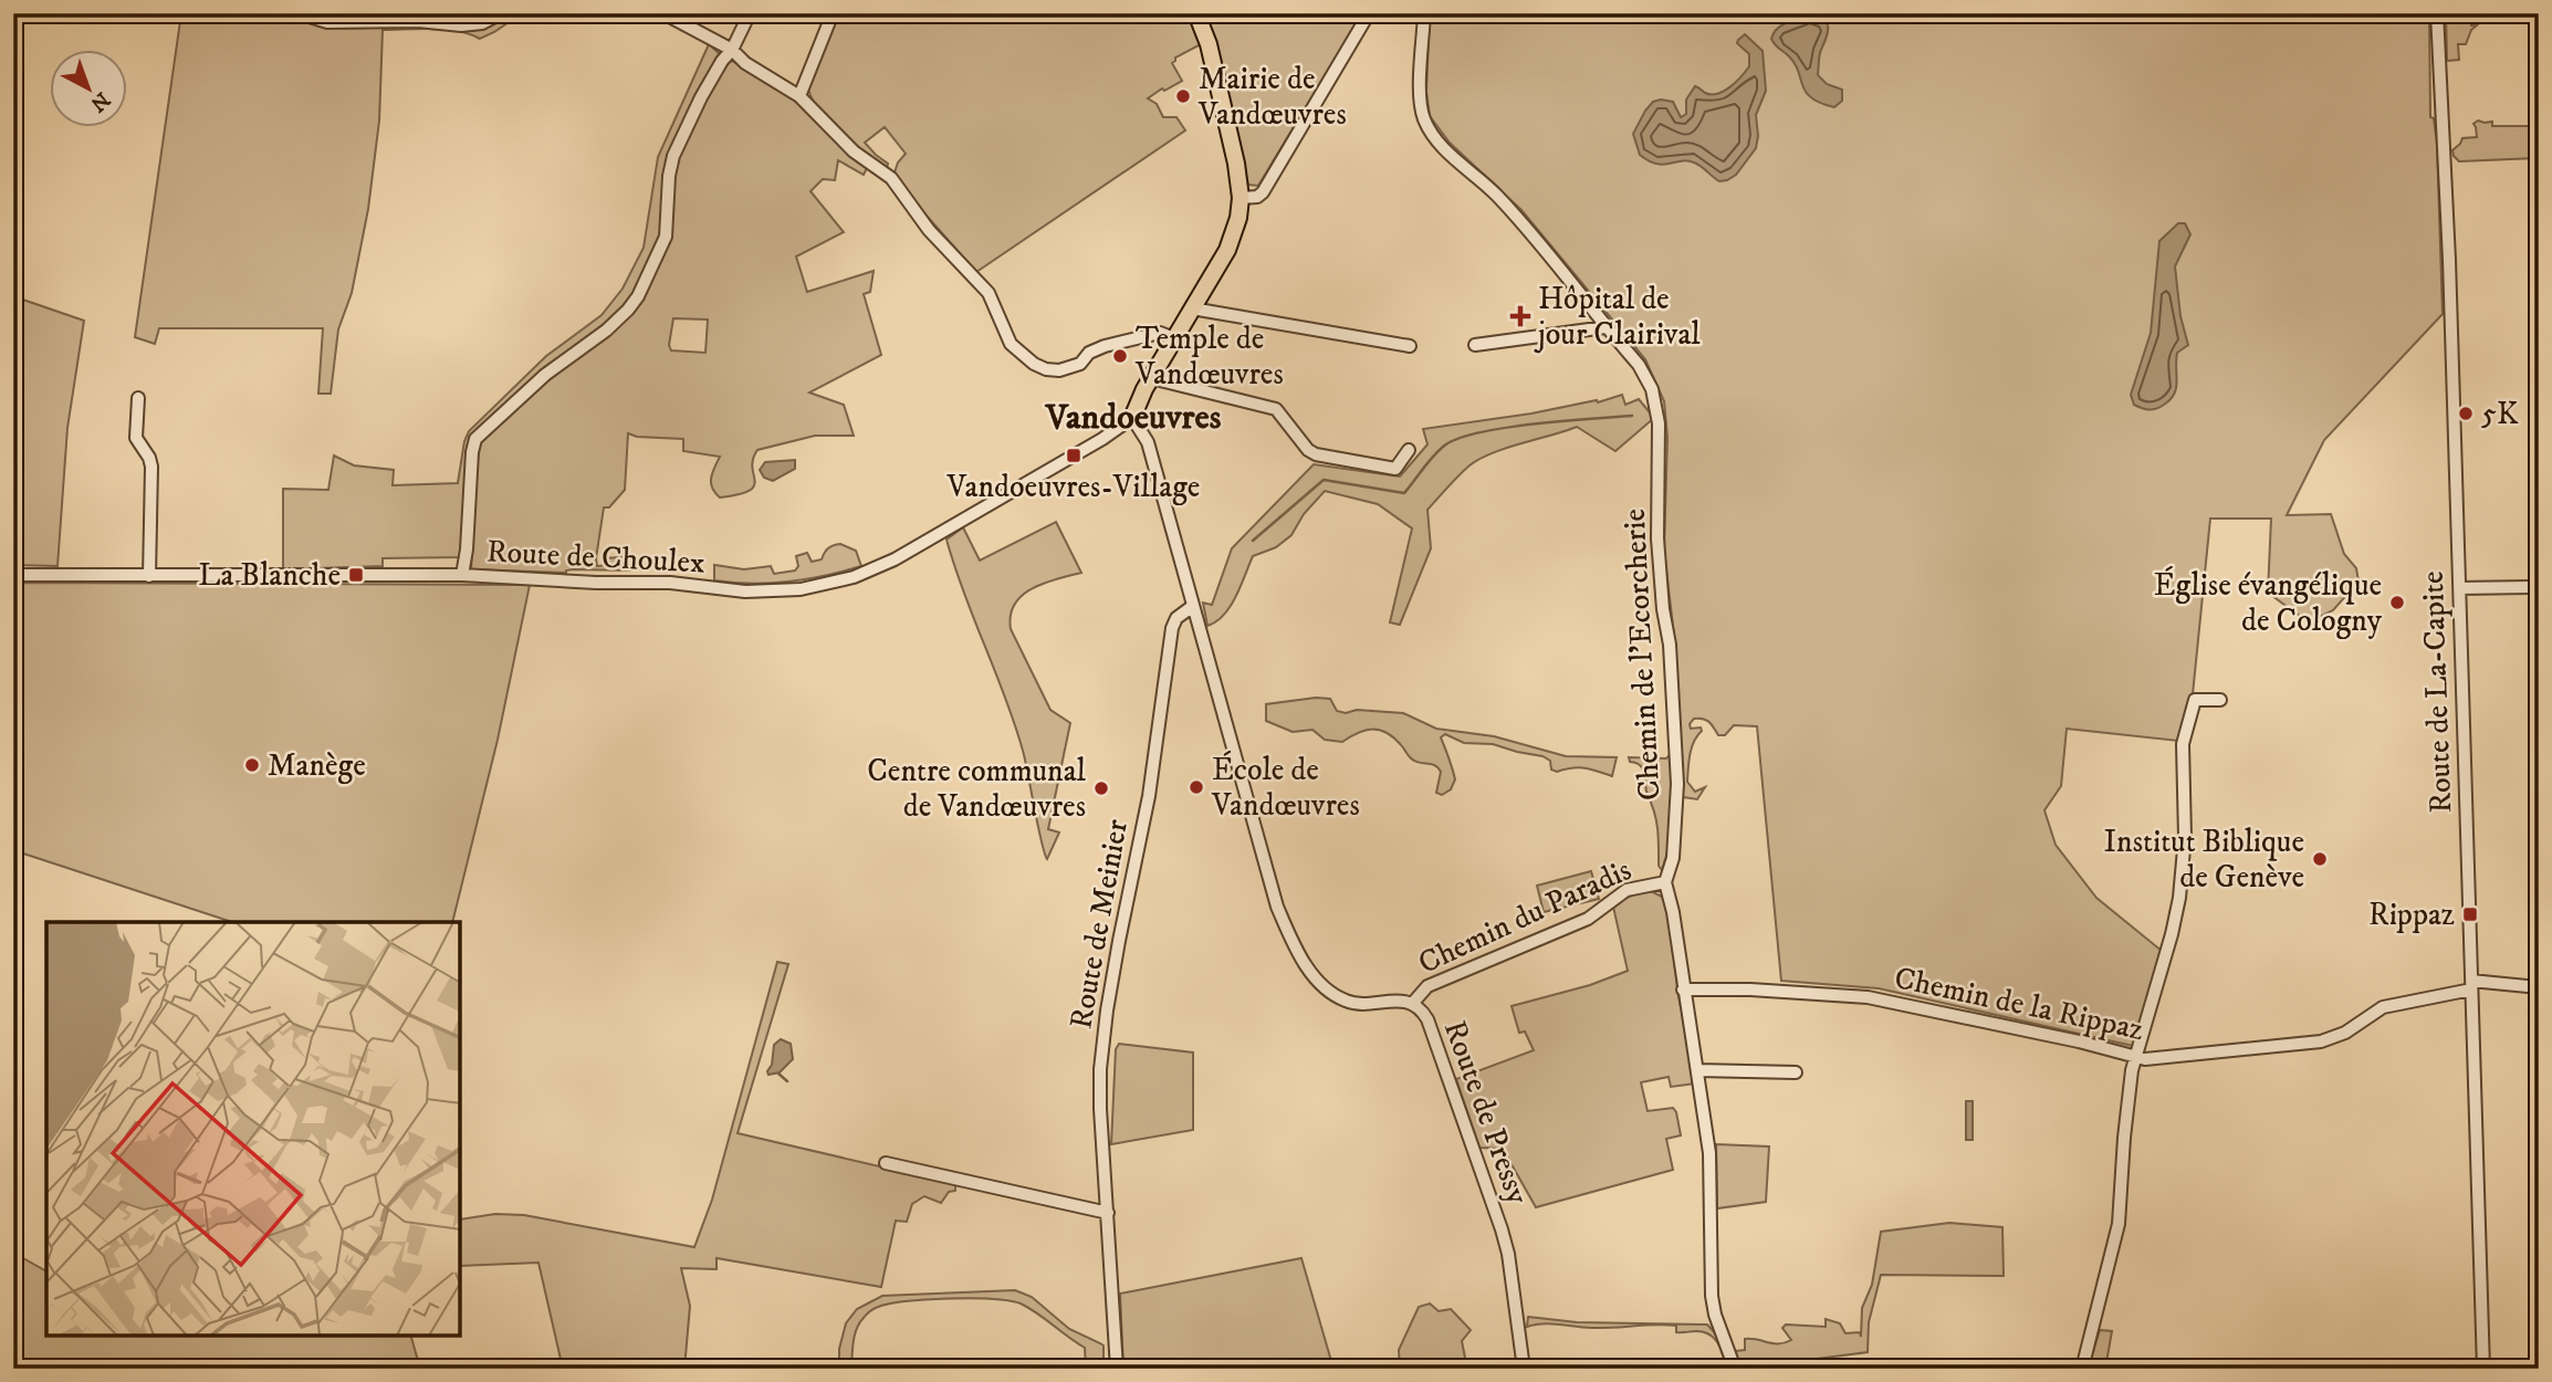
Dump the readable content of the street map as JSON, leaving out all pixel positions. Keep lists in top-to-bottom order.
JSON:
{
  "streets": {
    "street": [
      "Route de Choulex",
      "Chemin de l'Ecorcherie",
      "Route de La-Capite",
      "Chemin du Paradis",
      "Route de Meinier",
      "Chemin de la Rippaz",
      "Route de Pressy"
    ]
  },
  "crossings": [
    ["Chemin de l'Ecorcherie", "Chemin du Paradis"],
    ["Chemin de l'Ecorcherie", "Chemin de la Rippaz"],
    ["Route de La-Capite", "Chemin de la Rippaz"],
    ["Chemin du Paradis", "Route de Pressy"],
    ["Route de Meinier", "Route de Pressy"]
  ],
  "districts": ["Vandoeuvres"],
  "places": {
    "other": [
      "Mairie de Vandœuvres",
      "Temple de Vandœuvres",
      "5K",
      "Église évangélique de Cologny",
      "Manège",
      "École de Vandœuvres",
      "Centre communal de Vandœuvres",
      "Institut Biblique de Genève"
    ],
    "health": ["Hôpital de jour Clairival"],
    "transit": ["Vandoeuvres-Village", "La Blanche", "Rippaz"]
  },
  "north": "bottom right"
}
